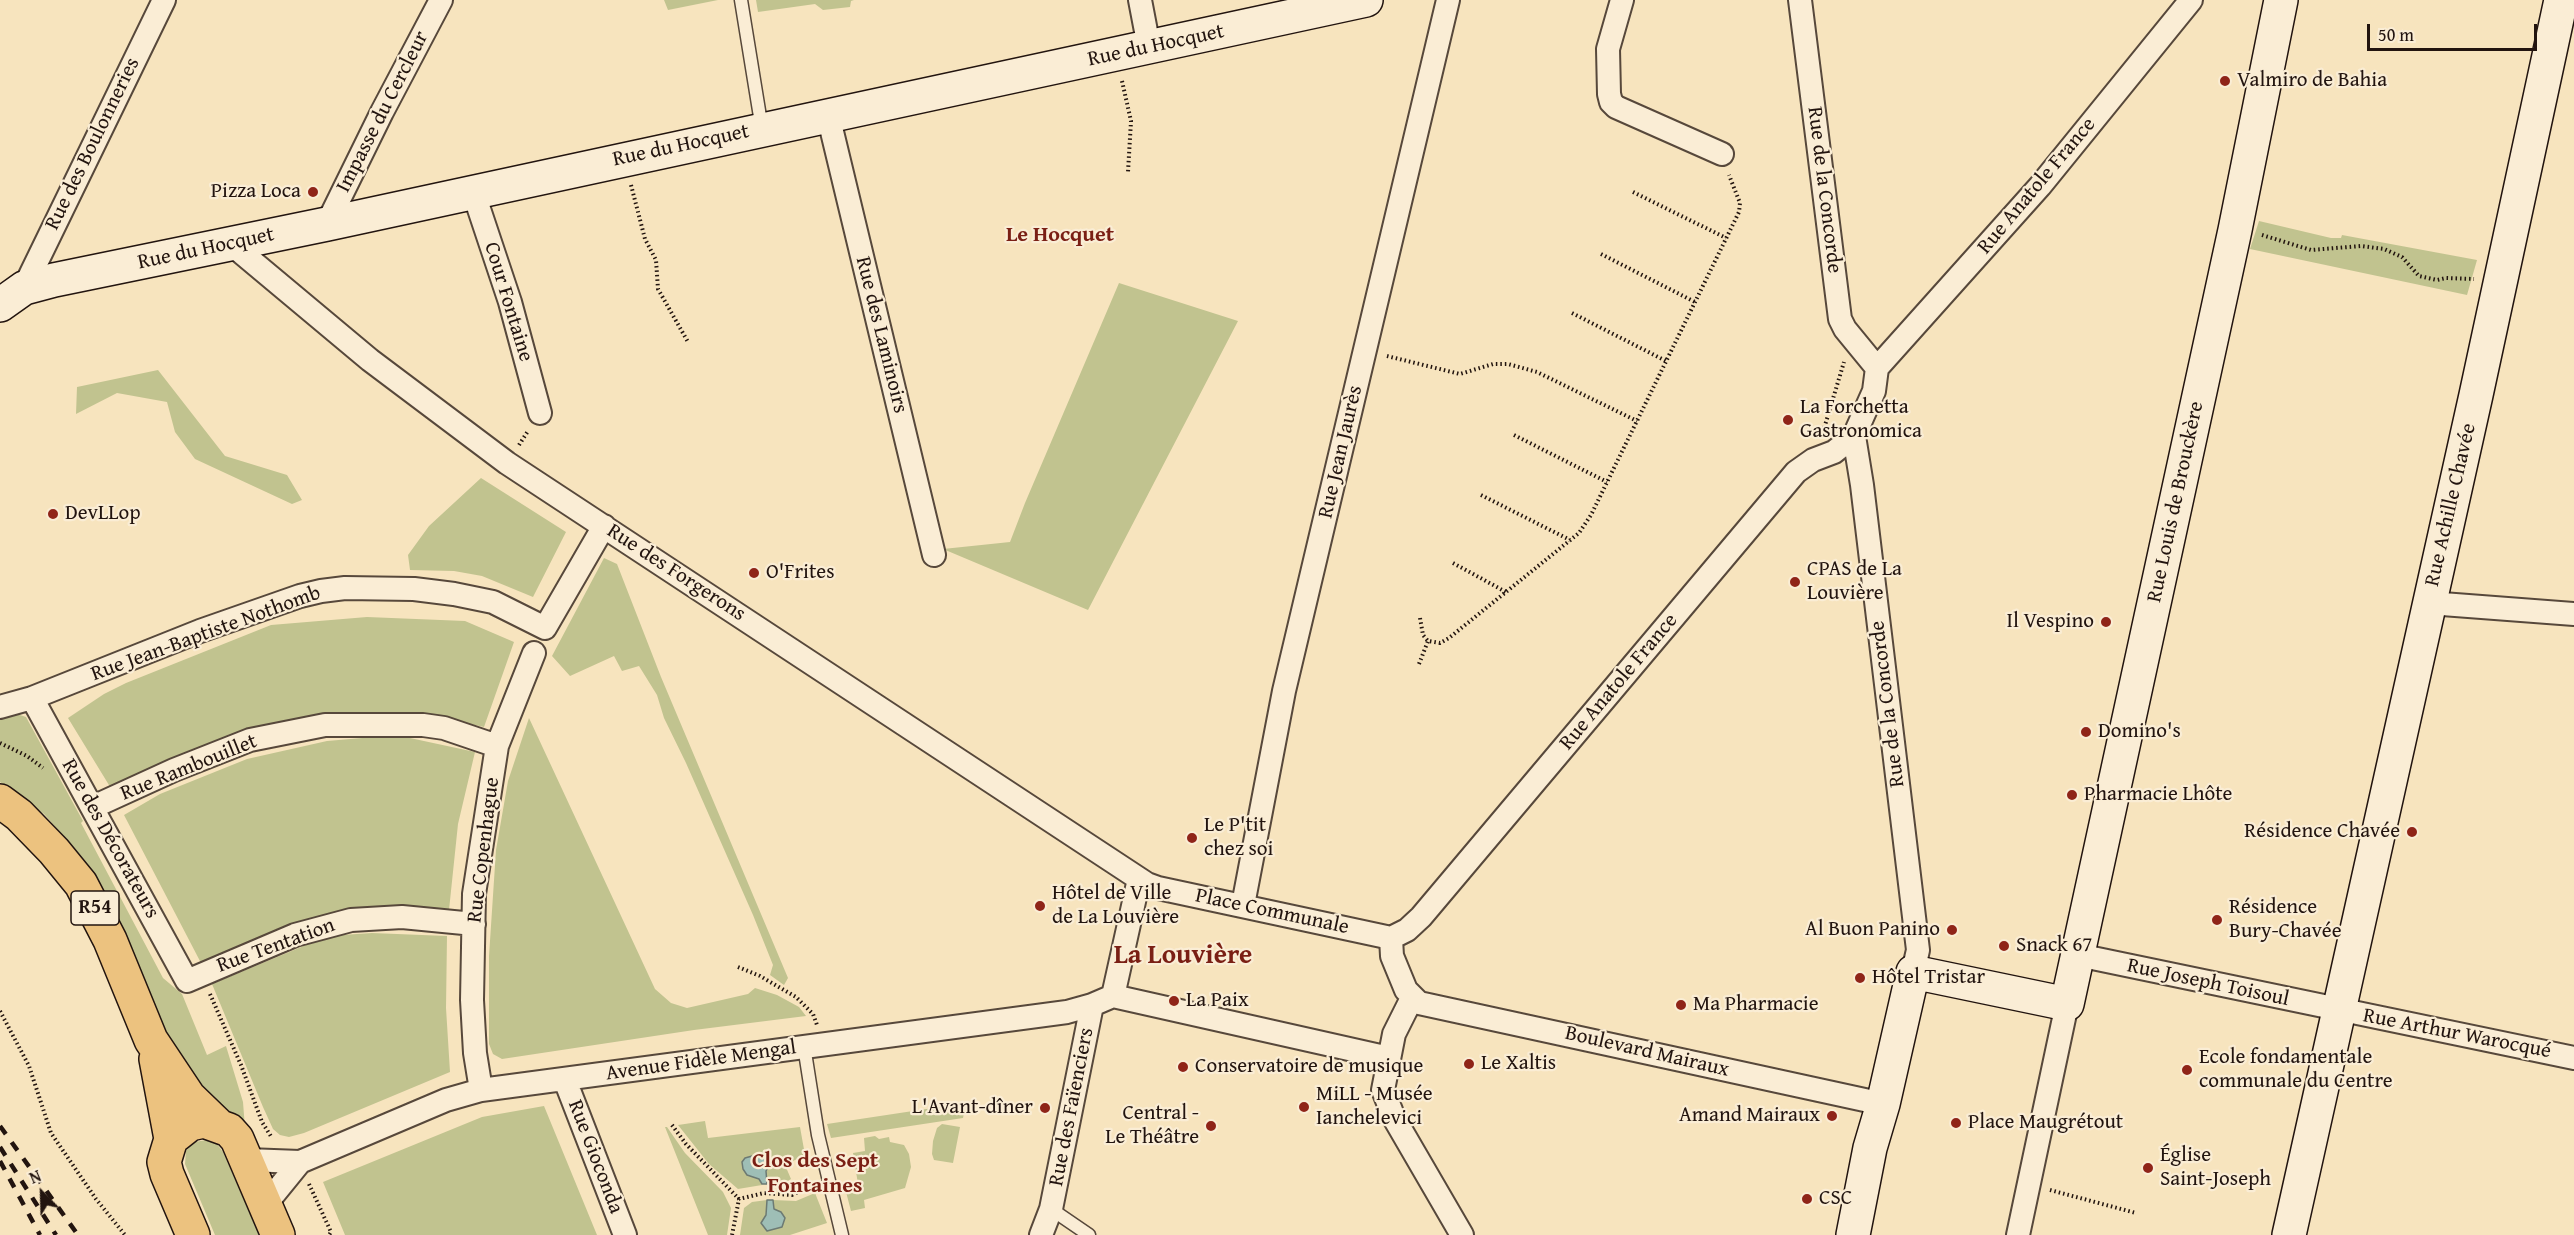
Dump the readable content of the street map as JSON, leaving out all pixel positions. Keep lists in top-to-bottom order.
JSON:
{
  "streets": {
    "main road": ["R54"],
    "street": [
      "Rue du Hocquet",
      "Impasse du Cercleur",
      "Rue des Boulonneries",
      "Rue Anatole France",
      "Rue de la Concorde",
      "Cour Fontaine",
      "Rue des Laminoirs",
      "Rue Jean Jaurès",
      "Rue Louis de Brouckère",
      "Rue Achille Chavée",
      "Rue des Forgerons",
      "Rue Jean-Baptiste Nothomb",
      "Rue Rambouillet",
      "Rue des Décorateurs",
      "Rue Copenhague",
      "Place Communale",
      "Rue Tentation",
      "Rue Joseph Toisoul",
      "Rue Arthur Warocqué",
      "Boulevard Mairaux",
      "Avenue Fidèle Mengal",
      "Rue des Faïenciers",
      "Rue Gioconda"
    ]
  },
  "crossings": [
    ["Rue du Hocquet", "Impasse du Cercleur"],
    ["Rue du Hocquet", "Rue des Boulonneries"],
    ["Rue du Hocquet", "Cour Fontaine"],
    ["Rue du Hocquet", "Rue des Laminoirs"],
    ["Rue du Hocquet", "Rue des Forgerons"],
    ["Rue Anatole France", "Rue de la Concorde"],
    ["Rue Anatole France", "Place Communale"],
    ["Rue Jean Jaurès", "Place Communale"],
    ["Rue Louis de Brouckère", "Rue Joseph Toisoul"],
    ["Rue Achille Chavée", "Rue Joseph Toisoul"],
    ["Rue Achille Chavée", "Rue Arthur Warocqué"],
    ["Rue des Forgerons", "Rue Jean-Baptiste Nothomb"],
    ["Rue des Forgerons", "Place Communale"],
    ["Rue Jean-Baptiste Nothomb", "Rue des Décorateurs"],
    ["Rue Rambouillet", "Rue des Décorateurs"],
    ["Rue Rambouillet", "Rue Copenhague"],
    ["Rue des Décorateurs", "Rue Tentation"],
    ["Rue Copenhague", "Rue Tentation"],
    ["Rue Copenhague", "Avenue Fidèle Mengal"],
    ["R54", "Avenue Fidèle Mengal"],
    ["Rue Joseph Toisoul", "Rue Arthur Warocqué"],
    ["Avenue Fidèle Mengal", "Rue des Faïenciers"],
    ["Avenue Fidèle Mengal", "Rue Gioconda"]
  ],
  "districts": ["Le Hocquet", "La Louvière", "Clos des Sept Fontaines"],
  "places": [
    "Valmiro de Bahia",
    "Pizza Loca",
    "La Forchetta Gastronomica",
    "DevLLop",
    "O'Frites",
    "CPAS de La Louvière",
    "Il Vespino",
    "Domino's",
    "Pharmacie Lhôte",
    "Résidence Chavée",
    "Le P'tit chez soi",
    "Hôtel de Ville de La Louvière",
    "Résidence Bury-Chavée",
    "Al Buon Panino",
    "Snack 67",
    "Hôtel Tristar",
    "La Paix",
    "Ma Pharmacie",
    "Le Xaltis",
    "Conservatoire de musique",
    "Ecole fondamentale communale du Centre",
    "MiLL - Musée Ianchelevici",
    "L'Avant-dîner",
    "Amand Mairaux",
    "Place Maugrétout",
    "Central - Le Théâtre",
    "Église Saint-Joseph",
    "CSC"
  ],
  "scale_bar": "50 m",
  "north": "top left"
}
